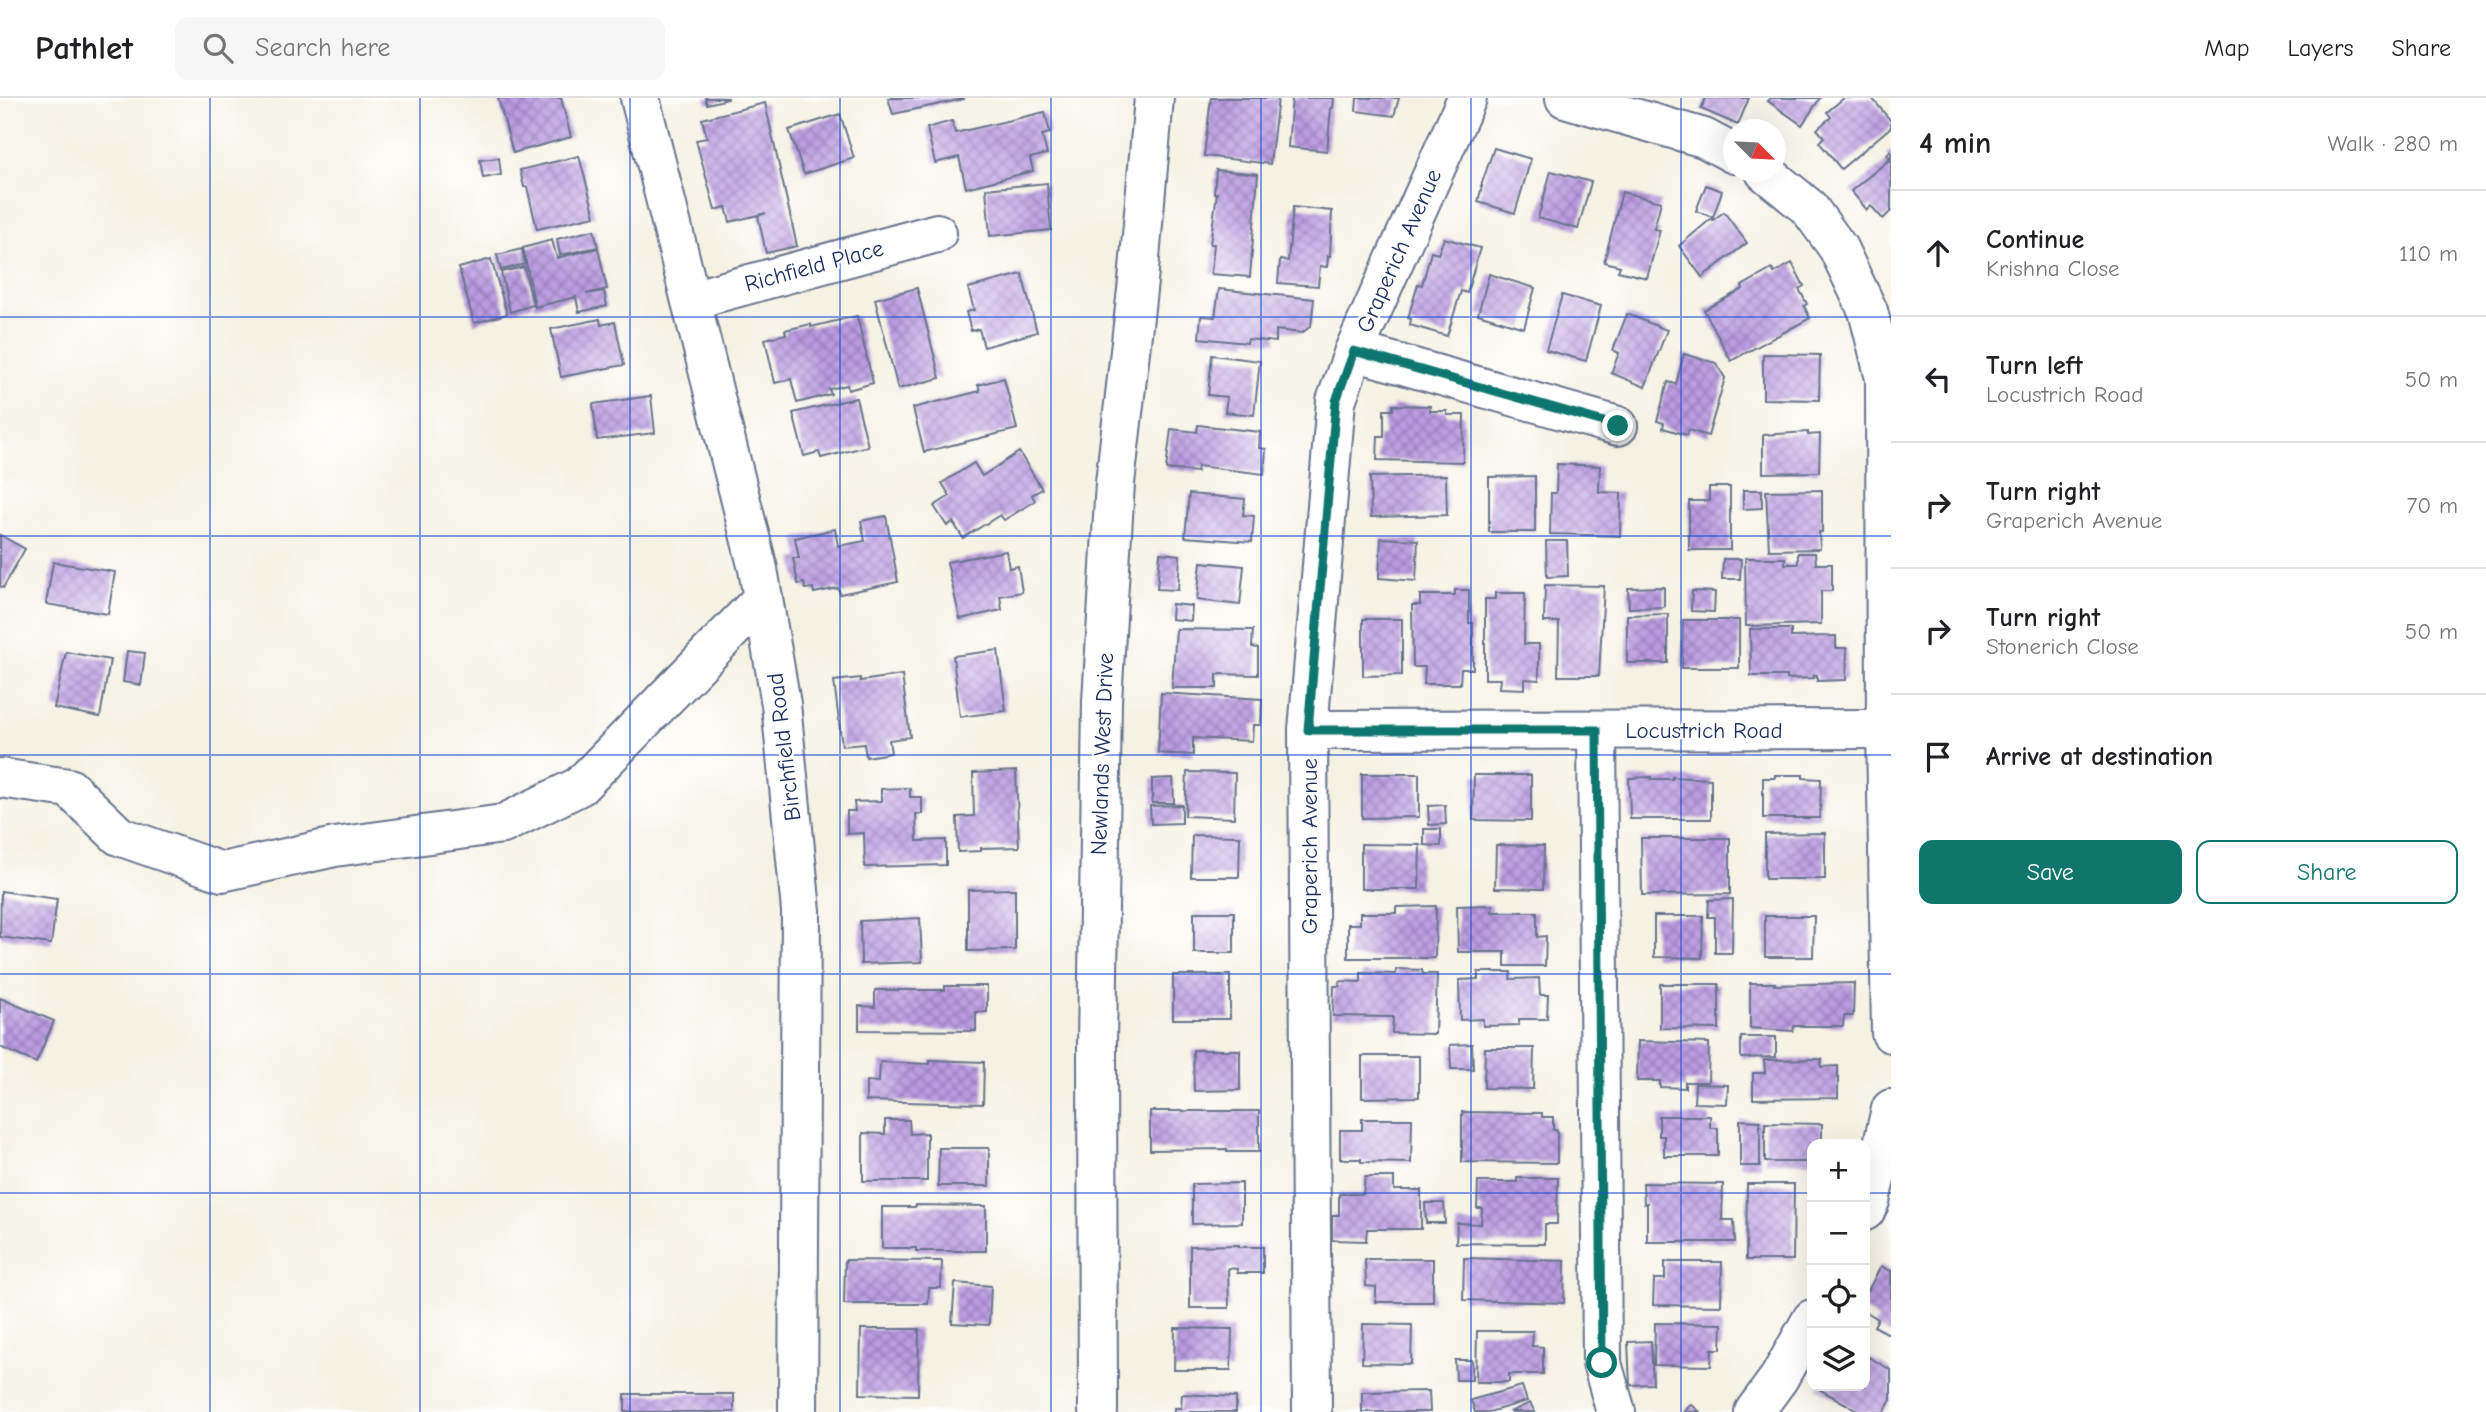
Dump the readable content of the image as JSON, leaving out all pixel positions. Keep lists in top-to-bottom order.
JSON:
{
  "streets": {
    "street": [
      "Graperich Avenue",
      "Richfield Place",
      "Locustrich Road",
      "Birchfield Road",
      "Newlands West Drive"
    ]
  },
  "crossings": [
    ["Graperich Avenue", "Locustrich Road"],
    ["Richfield Place", "Birchfield Road"]
  ],
  "north": "bottom right",
  "page": {
    "header": "Pathlet",
    "search": "Search here",
    "nav": ["Map", "Layers", "Share"],
    "heading": ["4 min", "Walk · 280 m"],
    "list": [
      ["Continue", "Krishna Close", "110 m"],
      ["Turn left", "Locustrich Road", "50 m"],
      ["Turn right", "Graperich Avenue", "70 m"],
      ["Turn right", "Stonerich Close", "50 m"],
      "Arrive at destination"
    ],
    "buttons": ["Save", "Share"],
    "map_buttons": ["+", "−"]
  }
}
